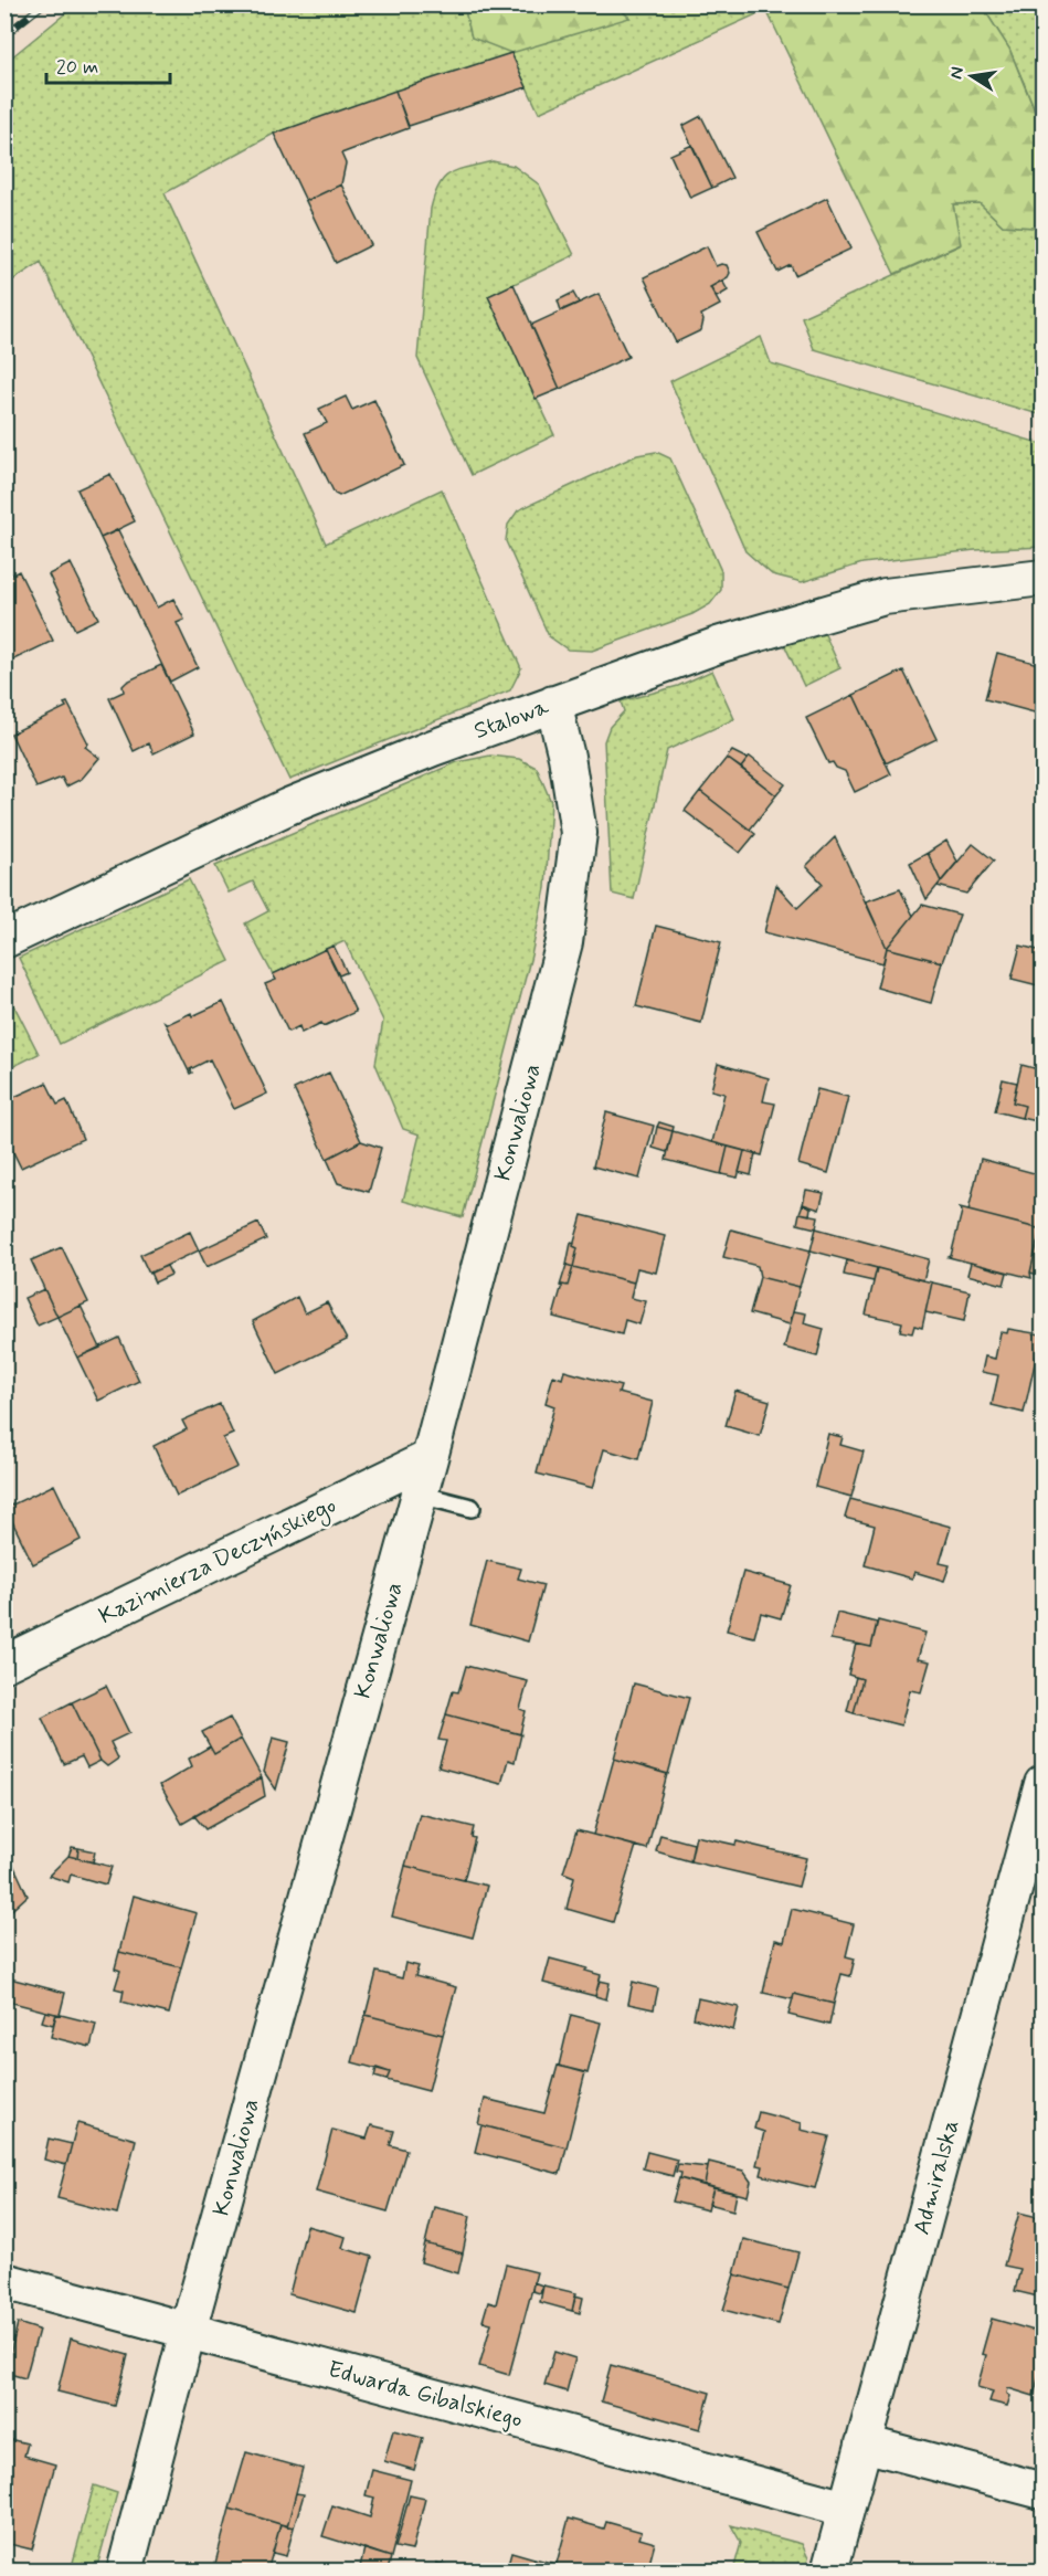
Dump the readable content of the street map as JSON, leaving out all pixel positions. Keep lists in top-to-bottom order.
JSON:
{
  "streets": {
    "street": [
      "Stalowa",
      "Konwaliowa",
      "Kazimierza Deczyńskiego",
      "Admiralska",
      "Edwarda Gibalskiego"
    ]
  },
  "crossings": [
    ["Stalowa", "Konwaliowa"],
    ["Konwaliowa", "Kazimierza Deczyńskiego"],
    ["Konwaliowa", "Edwarda Gibalskiego"],
    ["Admiralska", "Edwarda Gibalskiego"]
  ],
  "scale_bar": "20 m",
  "north": "left"
}
